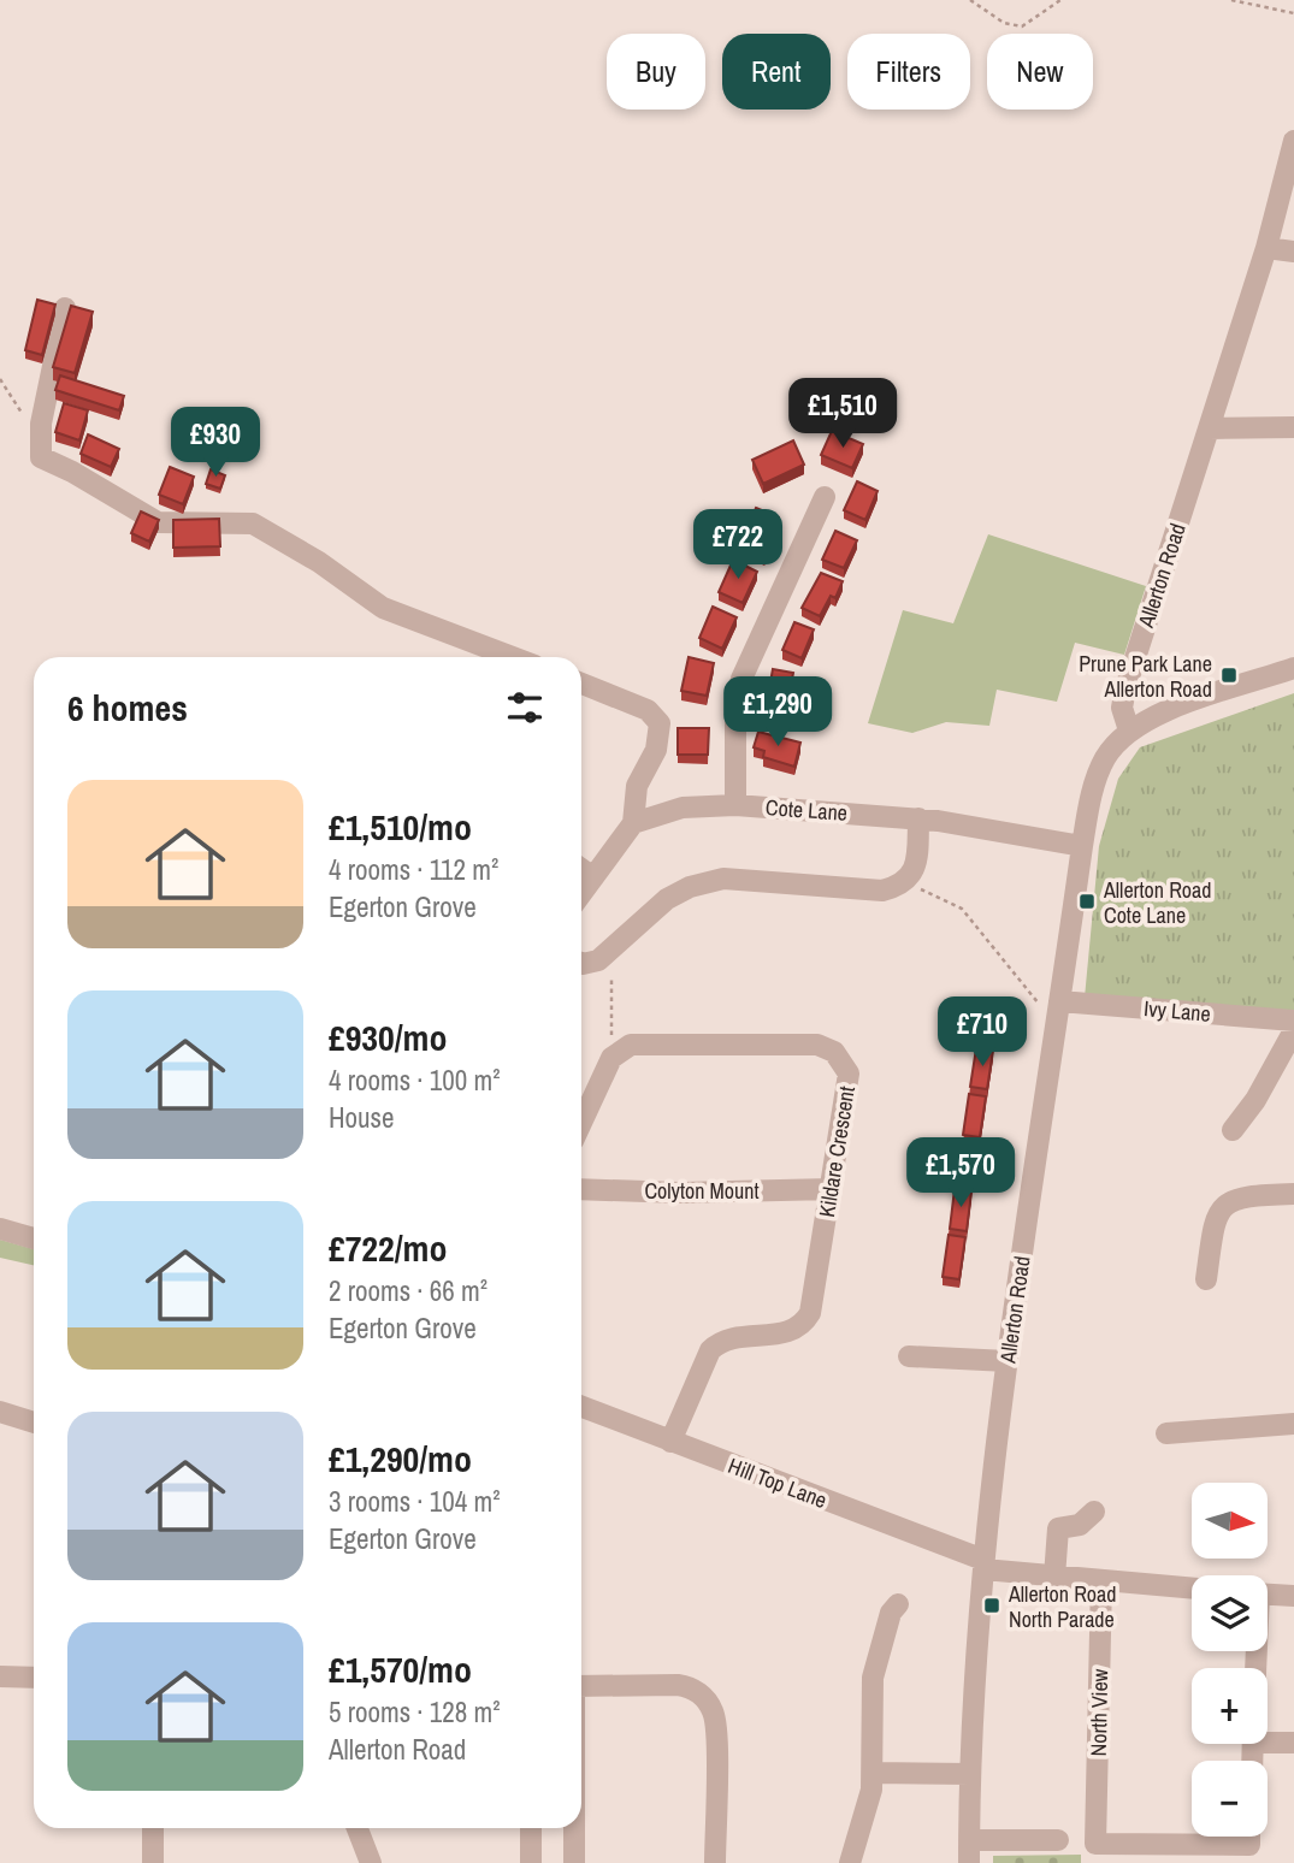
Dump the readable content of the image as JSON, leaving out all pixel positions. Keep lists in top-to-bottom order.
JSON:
{
  "streets": {
    "street": [
      "Allerton Road",
      "Cote Lane",
      "Ivy Lane",
      "Kildare Crescent",
      "Colyton Mount",
      "Hill Top Lane",
      "North View"
    ]
  },
  "crossings": [
    ["Allerton Road", "Cote Lane"],
    ["Allerton Road", "Ivy Lane"],
    ["Allerton Road", "Hill Top Lane"],
    ["Kildare Crescent", "Colyton Mount"],
    ["Kildare Crescent", "Hill Top Lane"],
    ["Hill Top Lane", "North View"]
  ],
  "places": {
    "transit": ["Prune Park Lane Allerton Road", "Allerton Road Cote Lane", "Allerton Road North Parade"]
  },
  "north": "right",
  "page": {
    "chip": [
      "Buy",
      "Rent",
      "Filters",
      "New"
    ],
    "price": [
      "£1,510",
      "£930",
      "£722",
      "£1,290",
      "£710",
      "£1,570"
    ],
    "heading": "6 homes",
    "list": [
      {
        "name": "£1,510/mo",
        "note": "4 rooms · 112 m² · Egerton Grove"
      },
      {
        "name": "£930/mo",
        "note": "4 rooms · 100 m² · House"
      },
      {
        "name": "£722/mo",
        "note": "2 rooms · 66 m² · Egerton Grove"
      },
      {
        "name": "£1,290/mo",
        "note": "3 rooms · 104 m² · Egerton Grove"
      },
      {
        "name": "£1,570/mo",
        "note": "5 rooms · 128 m² · Allerton Road"
      }
    ],
    "map_buttons": ["+", "−"]
  }
}
